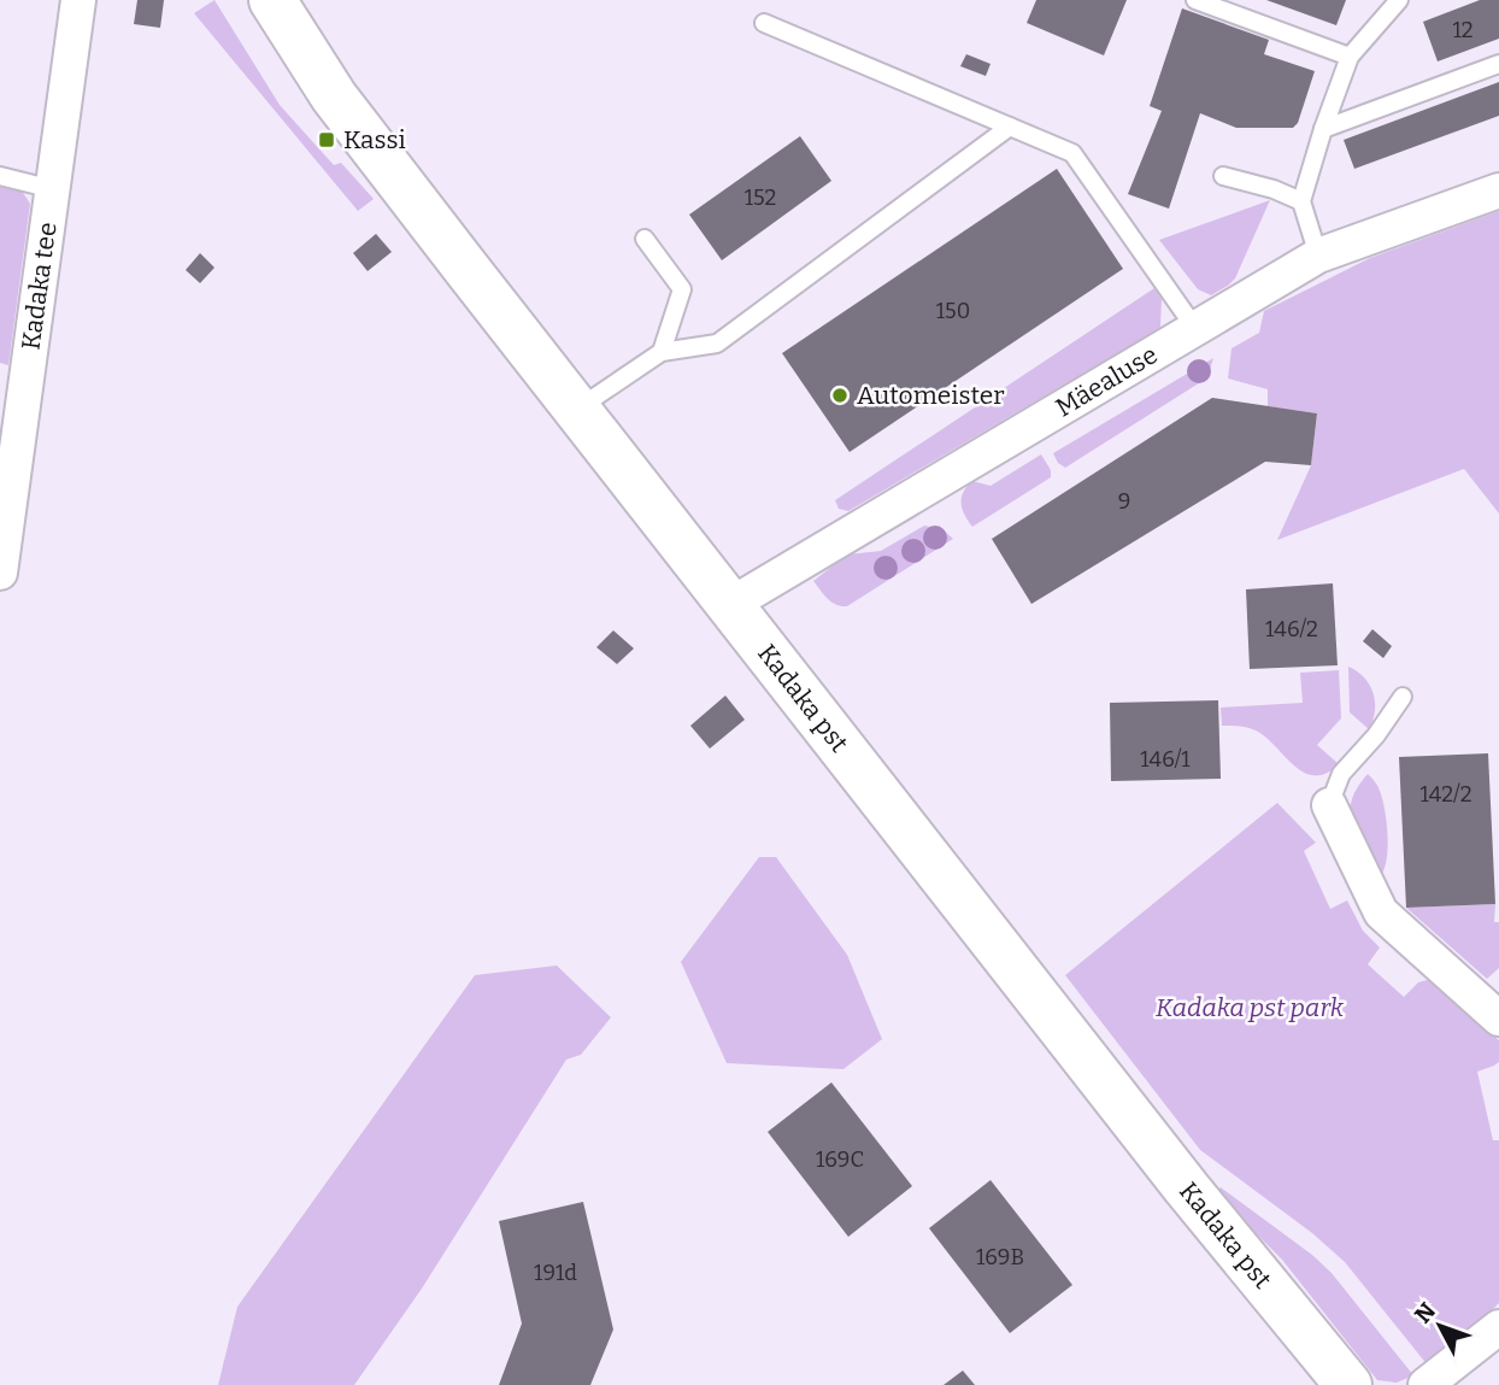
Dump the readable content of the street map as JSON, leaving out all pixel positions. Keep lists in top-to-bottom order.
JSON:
{
  "streets": {
    "main road": ["Kadaka pst"],
    "street": ["Kadaka tee", "Mäealuse"]
  },
  "crossings": [
    ["Mäealuse", "Kadaka pst"]
  ],
  "parks": ["Kadaka pst park"],
  "places": {
    "transit": ["Kassi"],
    "other": ["Automeister"]
  },
  "house_numbers": [
    "12",
    "152",
    "150",
    "9",
    "146/2",
    "146/1",
    "142/2",
    "169C",
    "169B",
    "191d"
  ],
  "north": "top left"
}
